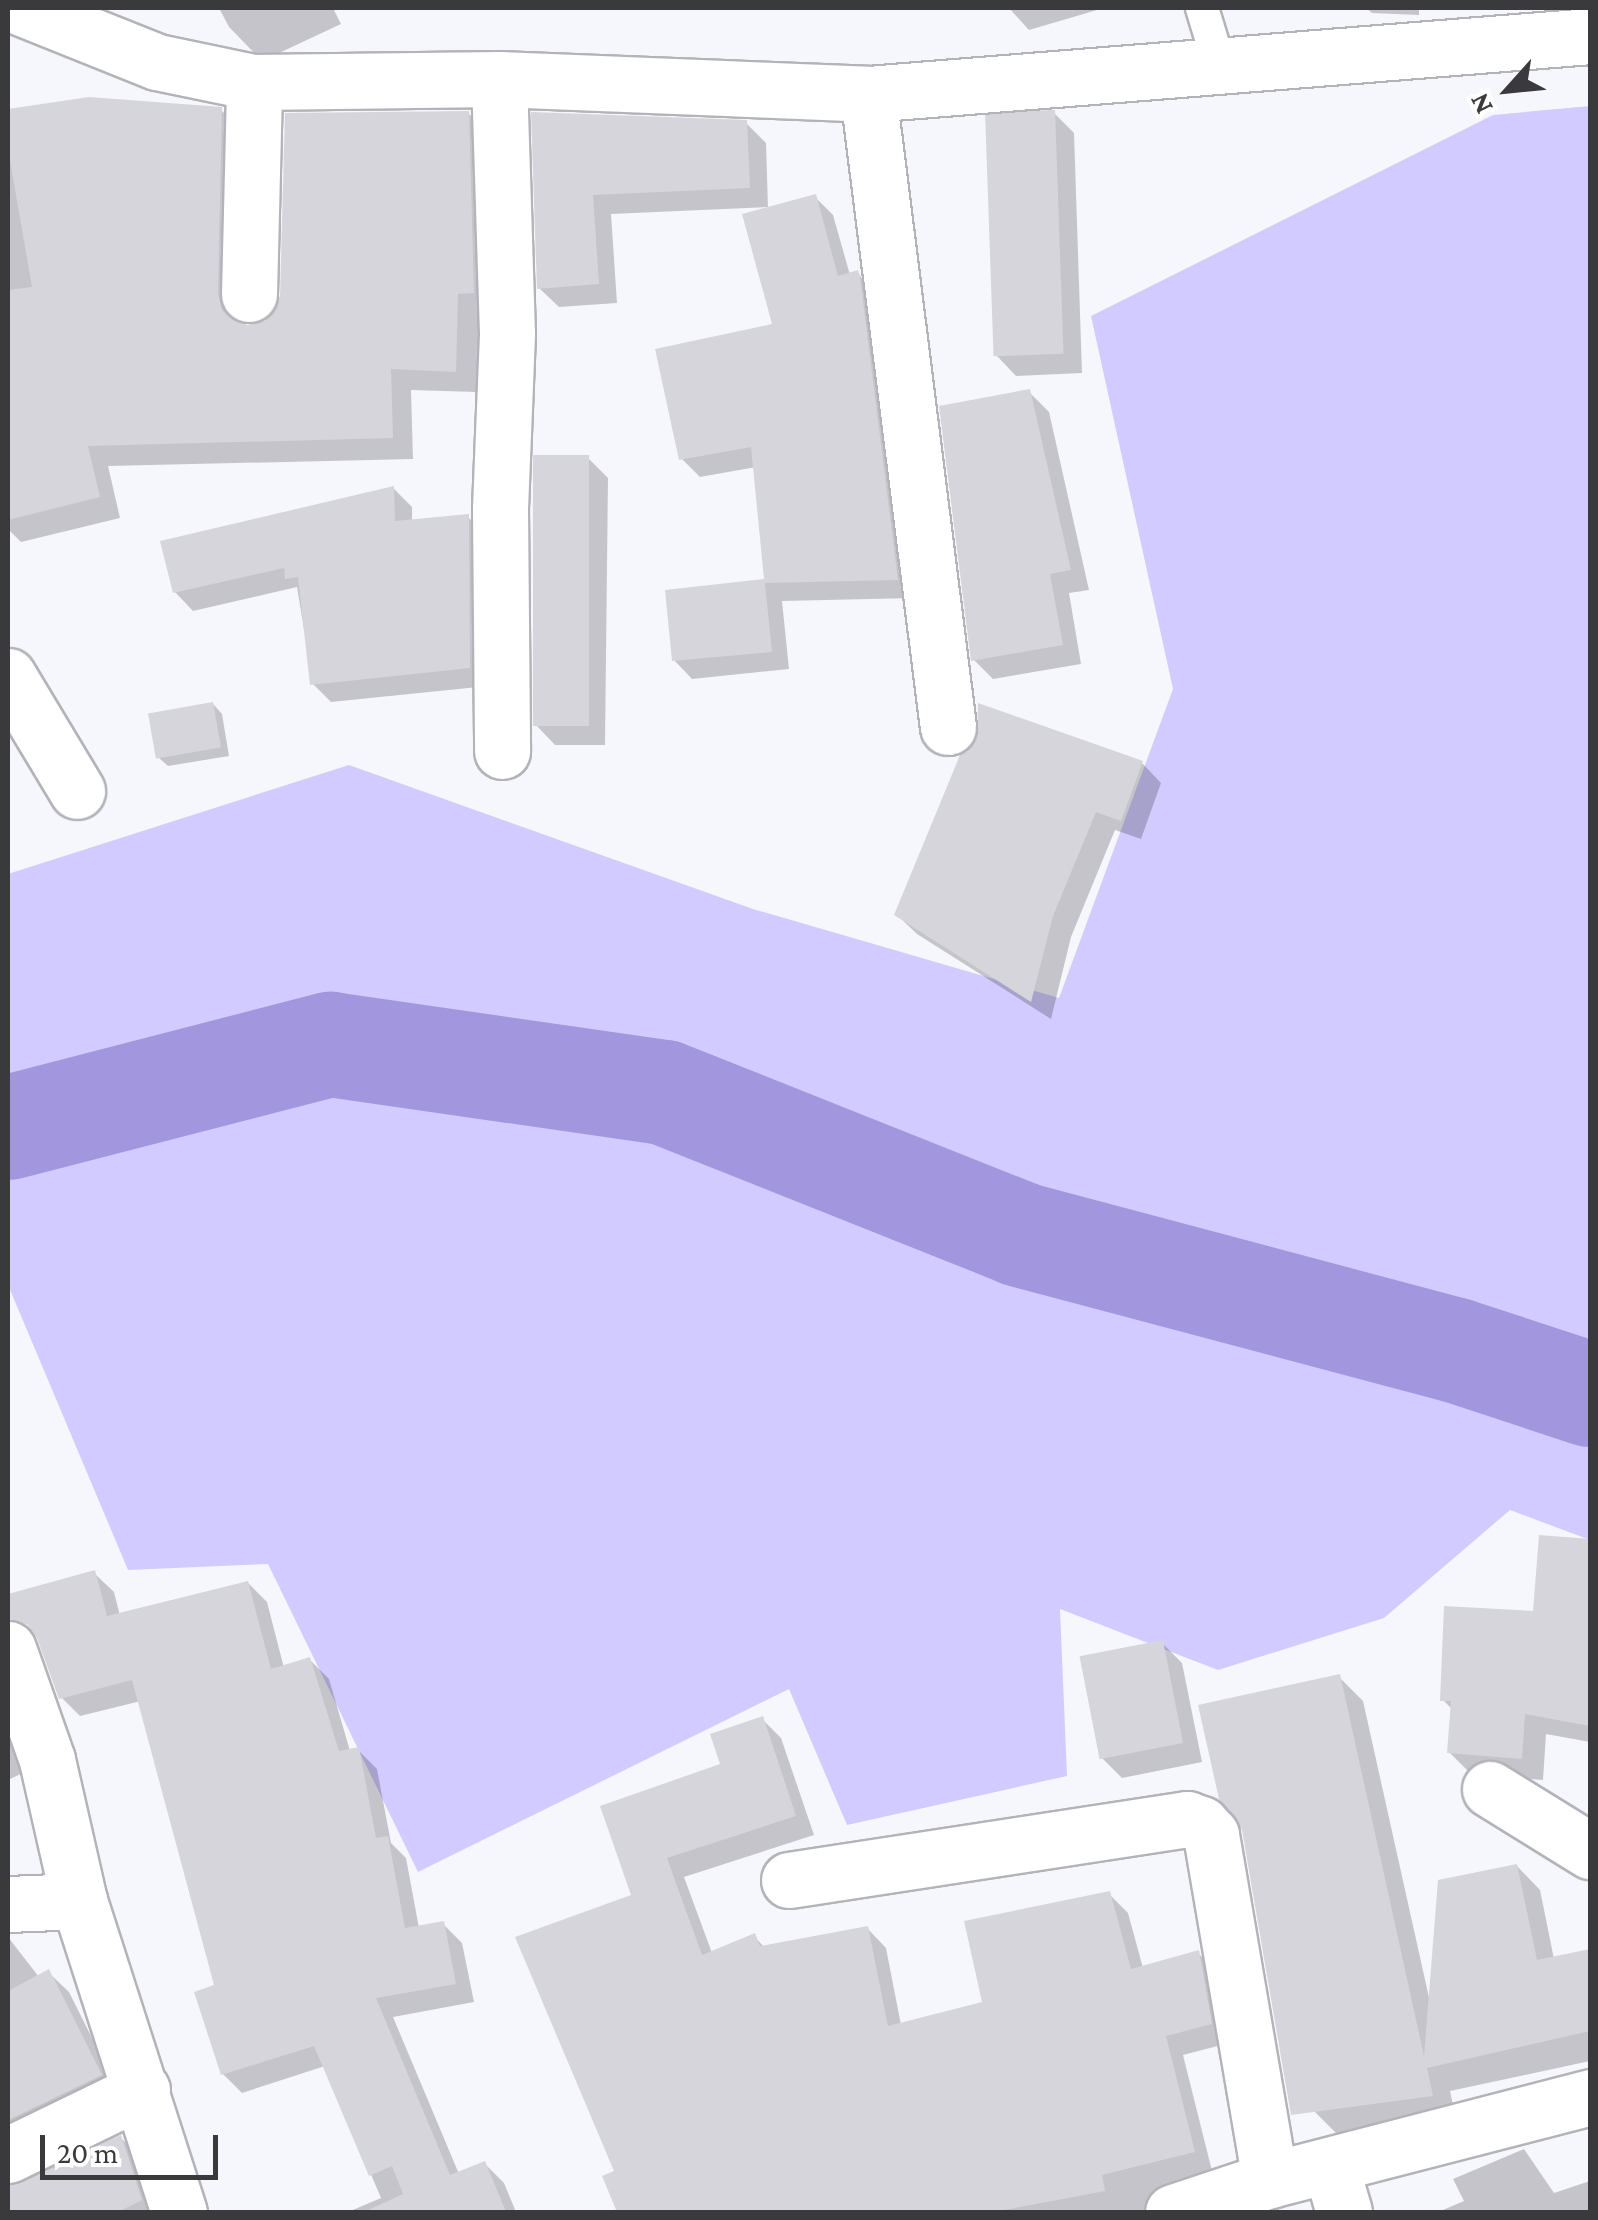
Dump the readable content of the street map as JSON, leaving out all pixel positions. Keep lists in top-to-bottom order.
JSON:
{
  "scale_bar": "20 m",
  "north": "bottom left"
}
